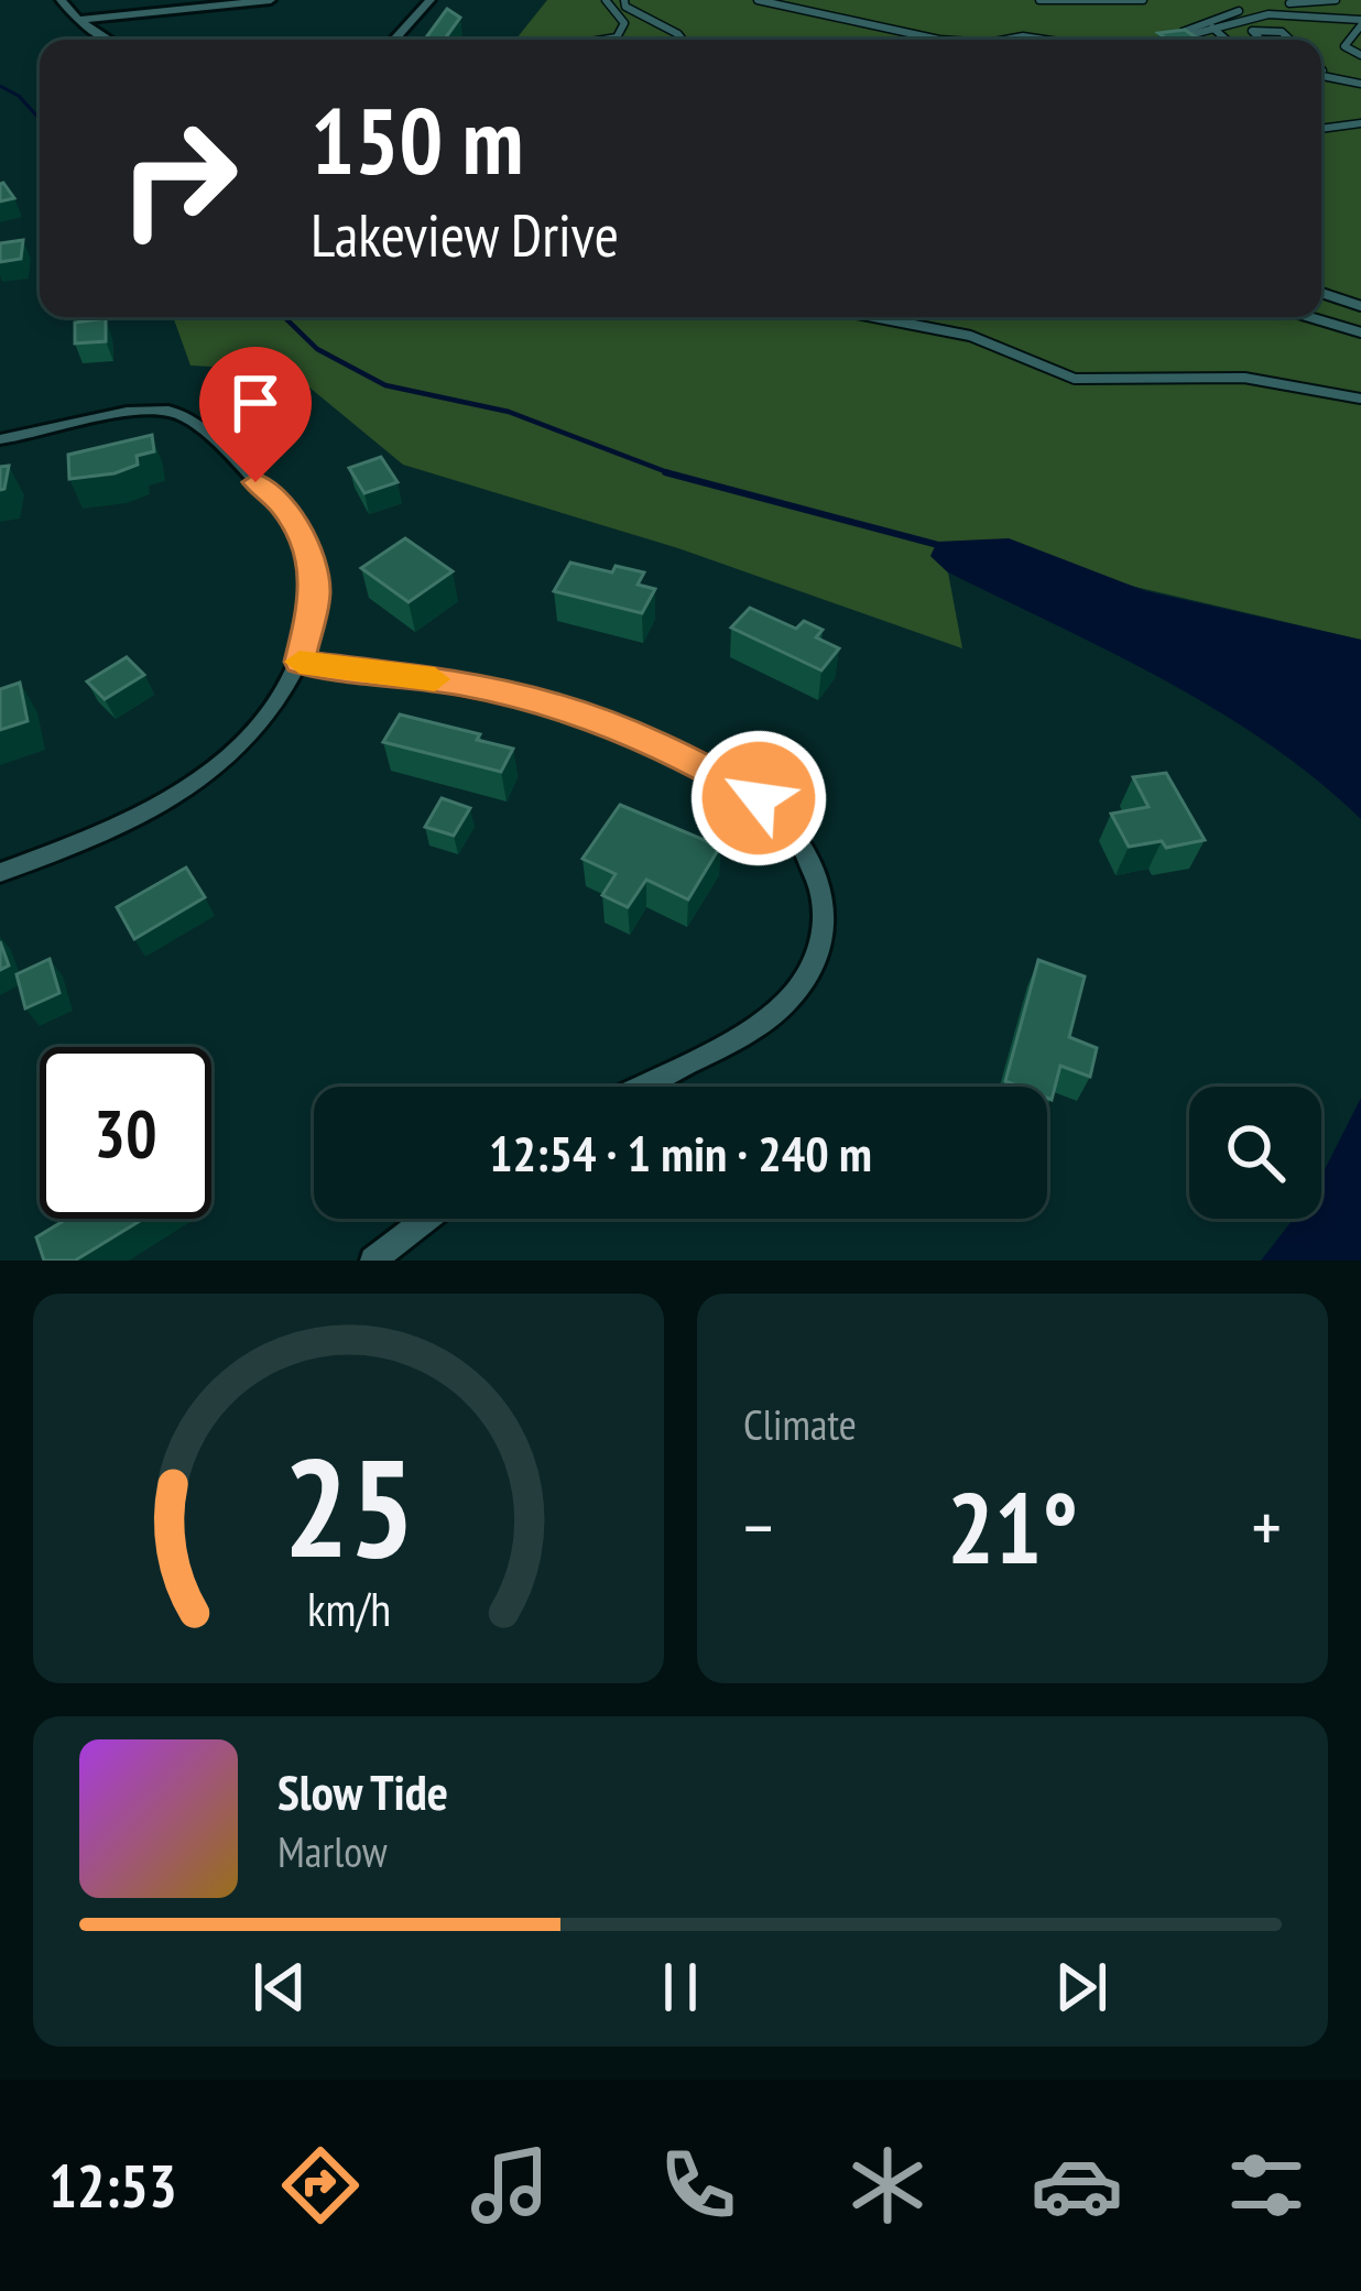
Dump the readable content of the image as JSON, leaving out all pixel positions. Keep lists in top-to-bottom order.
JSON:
{
  "page": {
    "turn": ["150 m", "Lakeview Drive"],
    "limit": "30",
    "trip": "12:54 · 1 min · 240 m",
    "tile": "Climate",
    "heat": ["−", "21°", "+"],
    "song": ["Slow Tide", "Marlow"],
    "tabs": "12:53",
    "gauge": ["25", "km/h"]
  }
}
